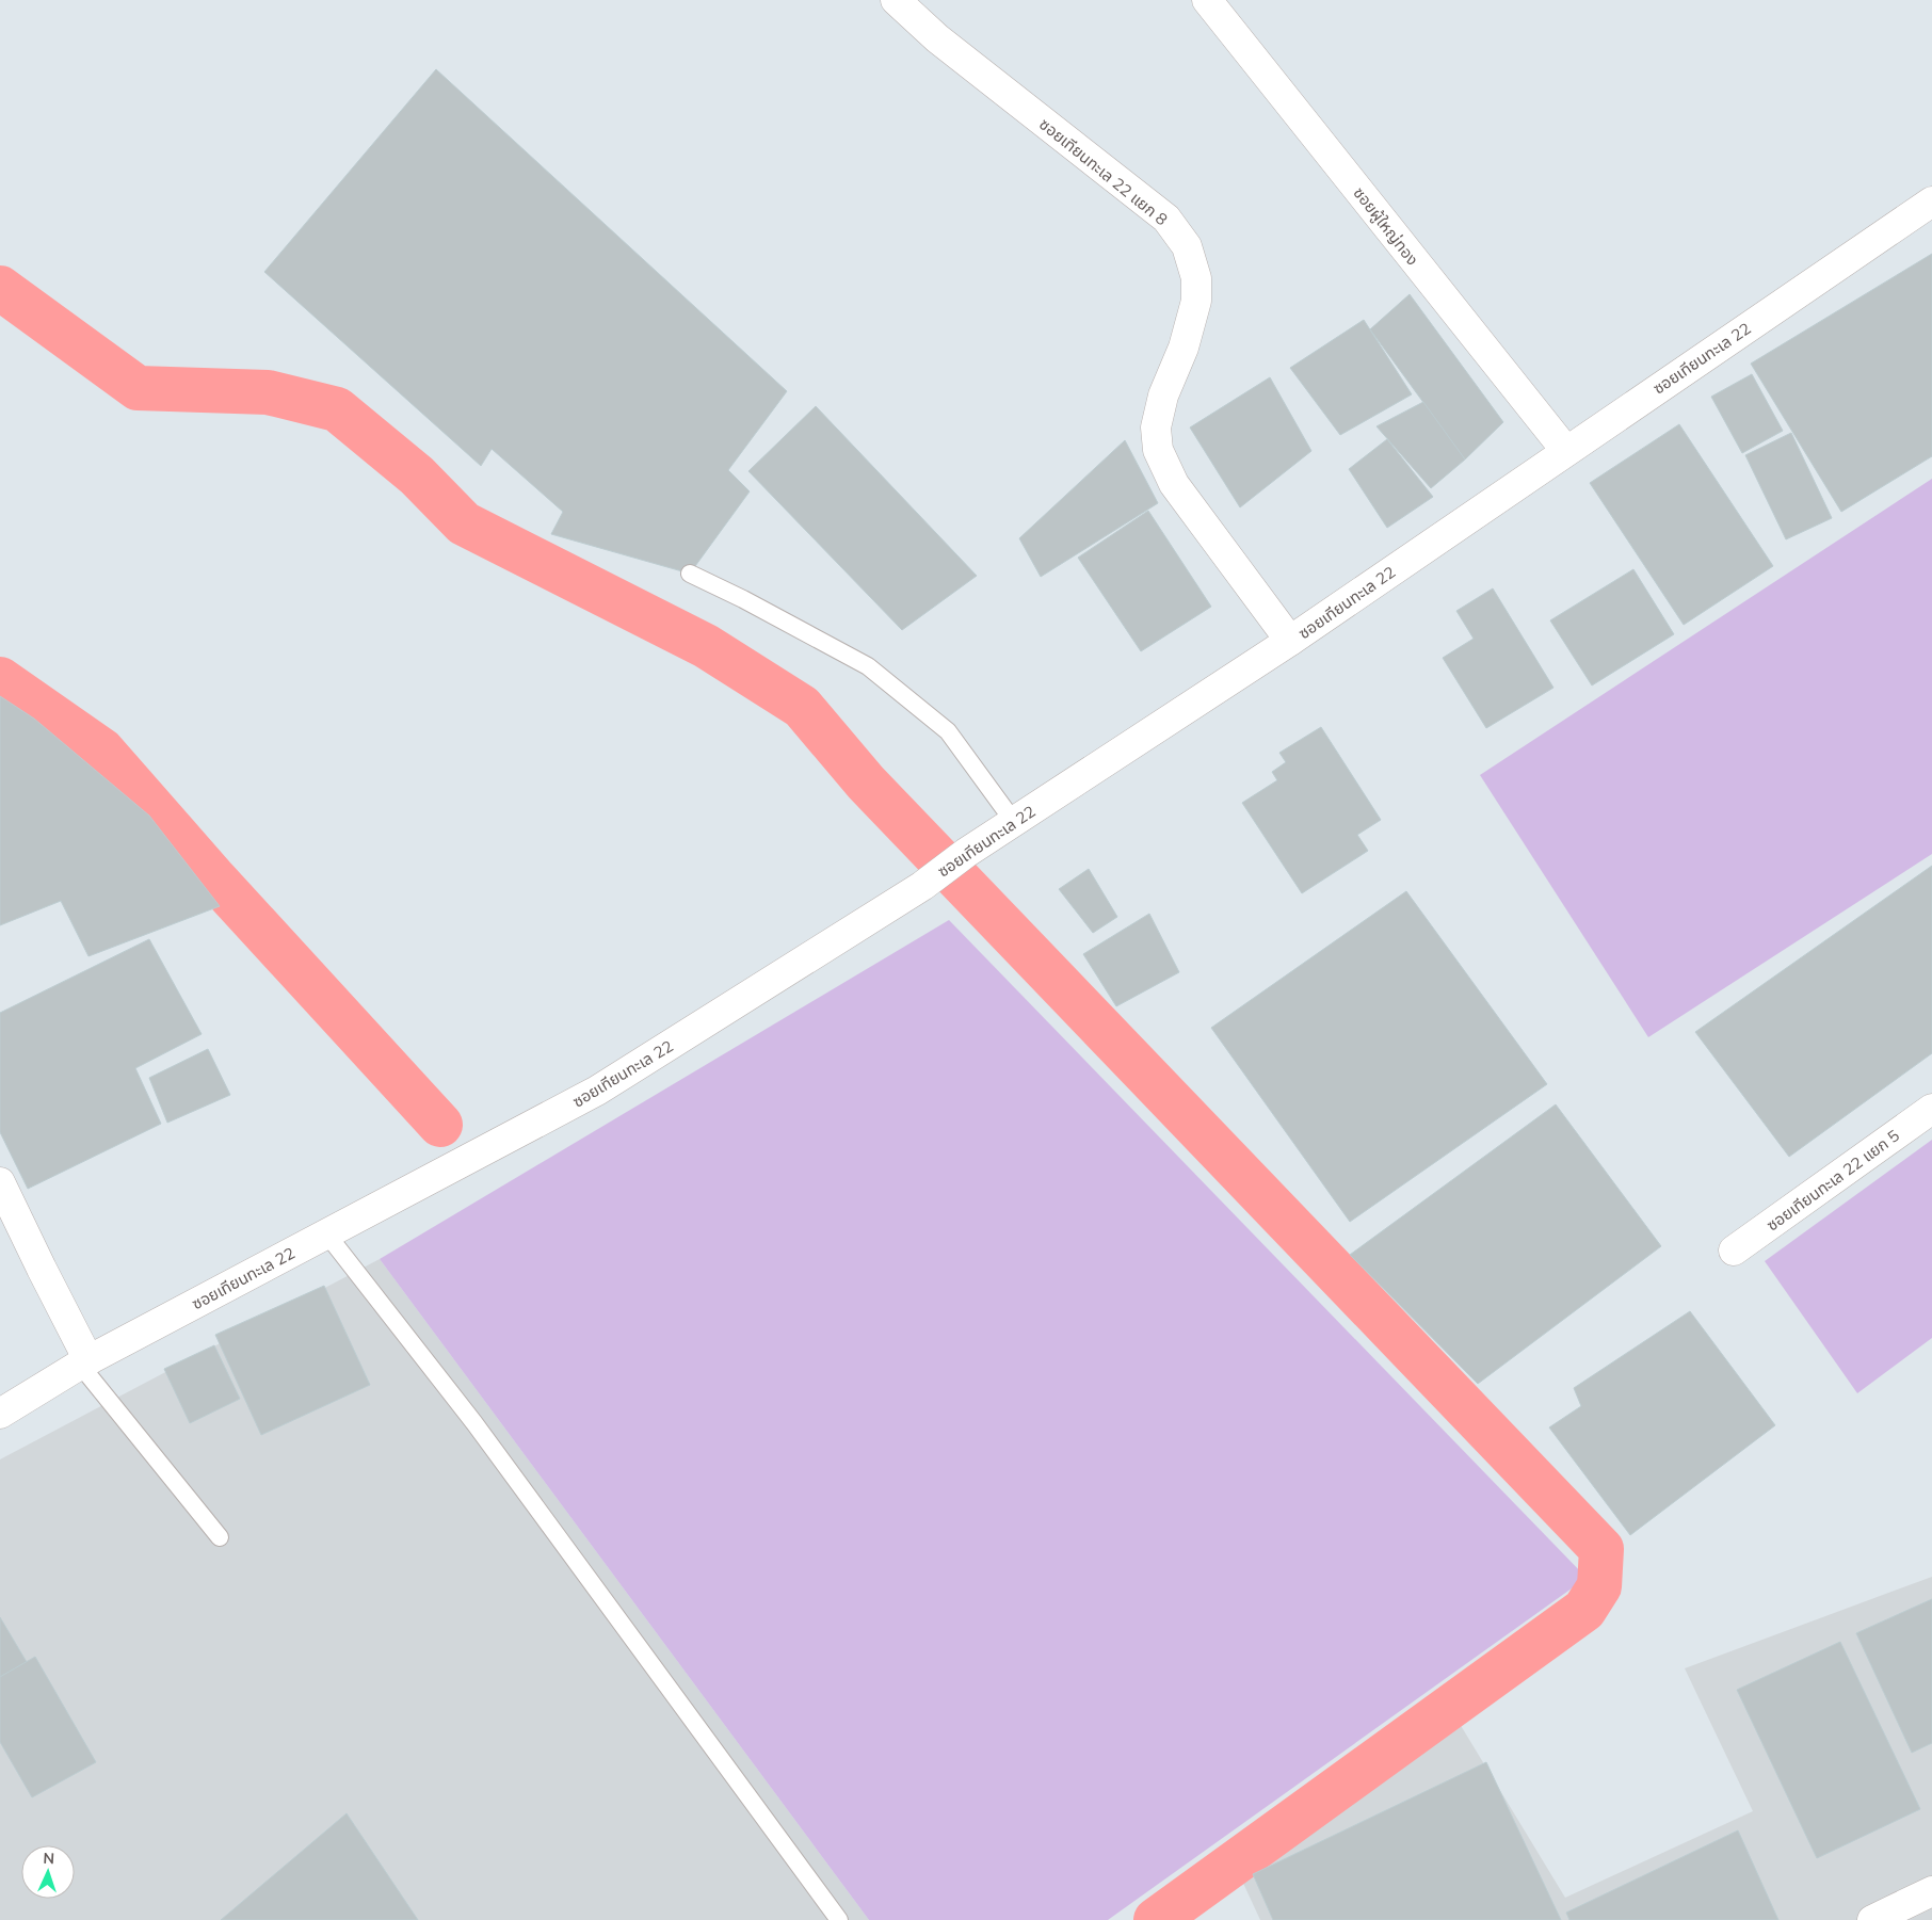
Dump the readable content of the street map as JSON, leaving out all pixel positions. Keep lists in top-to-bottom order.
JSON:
{
  "streets": {
    "street": [
      "ซอยเทียนทะเล 22 แยก 8",
      "ซอยผู้ใหญ่ทอง",
      "ซอยเทียนทะเล 22",
      "ซอยเทียนทะเล 22 แยก 5"
    ]
  },
  "crossings": [
    ["ซอยเทียนทะเล 22 แยก 8", "ซอยเทียนทะเล 22"],
    ["ซอยผู้ใหญ่ทอง", "ซอยเทียนทะเล 22"]
  ],
  "north": "top"
}
